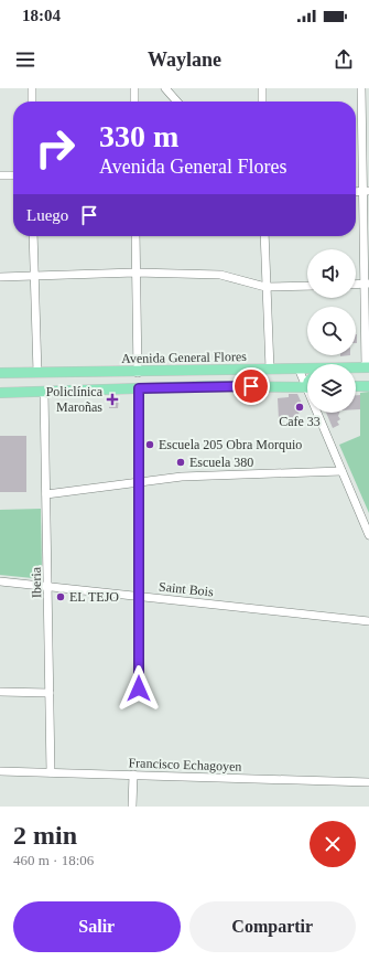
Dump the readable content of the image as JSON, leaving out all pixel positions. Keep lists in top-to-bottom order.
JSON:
{
  "streets": {
    "main road": ["Avenida General Flores"],
    "street": ["Iberia", "Saint Bois", "Francisco Echagoyen"]
  },
  "crossings": [
    ["Iberia", "Saint Bois"],
    ["Iberia", "Francisco Echagoyen"]
  ],
  "places": {
    "health": ["Policlínica Maroñas"],
    "other": [
      "Cafe 33",
      "Escuela 205 Obra Morquio",
      "Escuela 380",
      "EL TEJO"
    ]
  },
  "page": {
    "status": "18:04",
    "header": "Waylane",
    "turn": ["330 m", "Avenida General Flores"],
    "then": "Luego",
    "heading": ["2 min", "460 m · 18:06"],
    "buttons": ["Salir", "Compartir"]
  }
}
